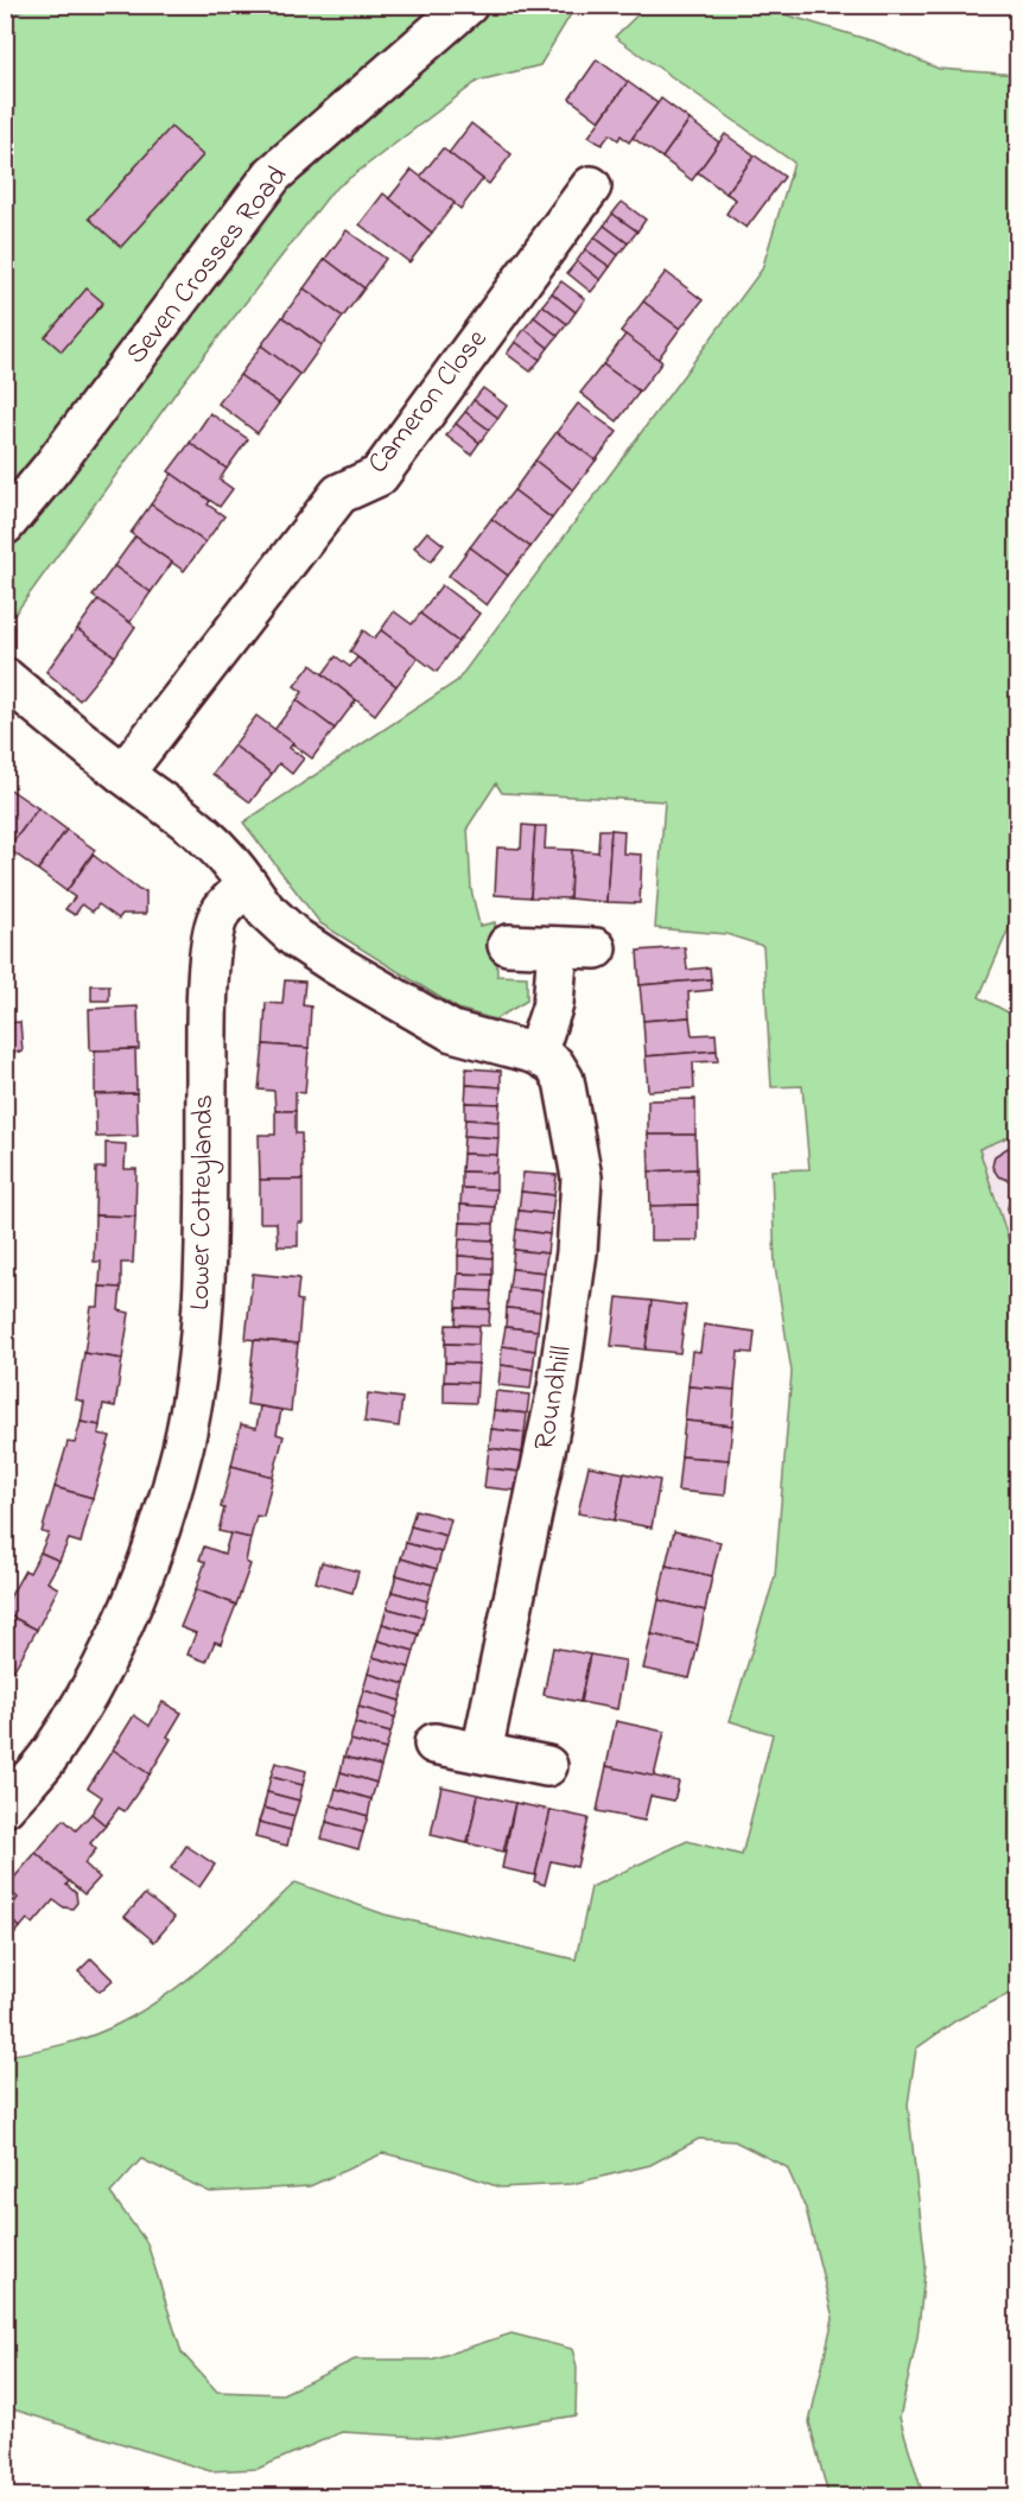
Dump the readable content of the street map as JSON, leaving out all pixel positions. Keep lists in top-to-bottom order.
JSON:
{
  "streets": {
    "street": [
      "Seven Crosses Road",
      "Cameron Close",
      "Lower Cotteylands",
      "Roundhill"
    ]
  },
  "crossings": [
    ["Lower Cotteylands", "Roundhill"]
  ]
}
